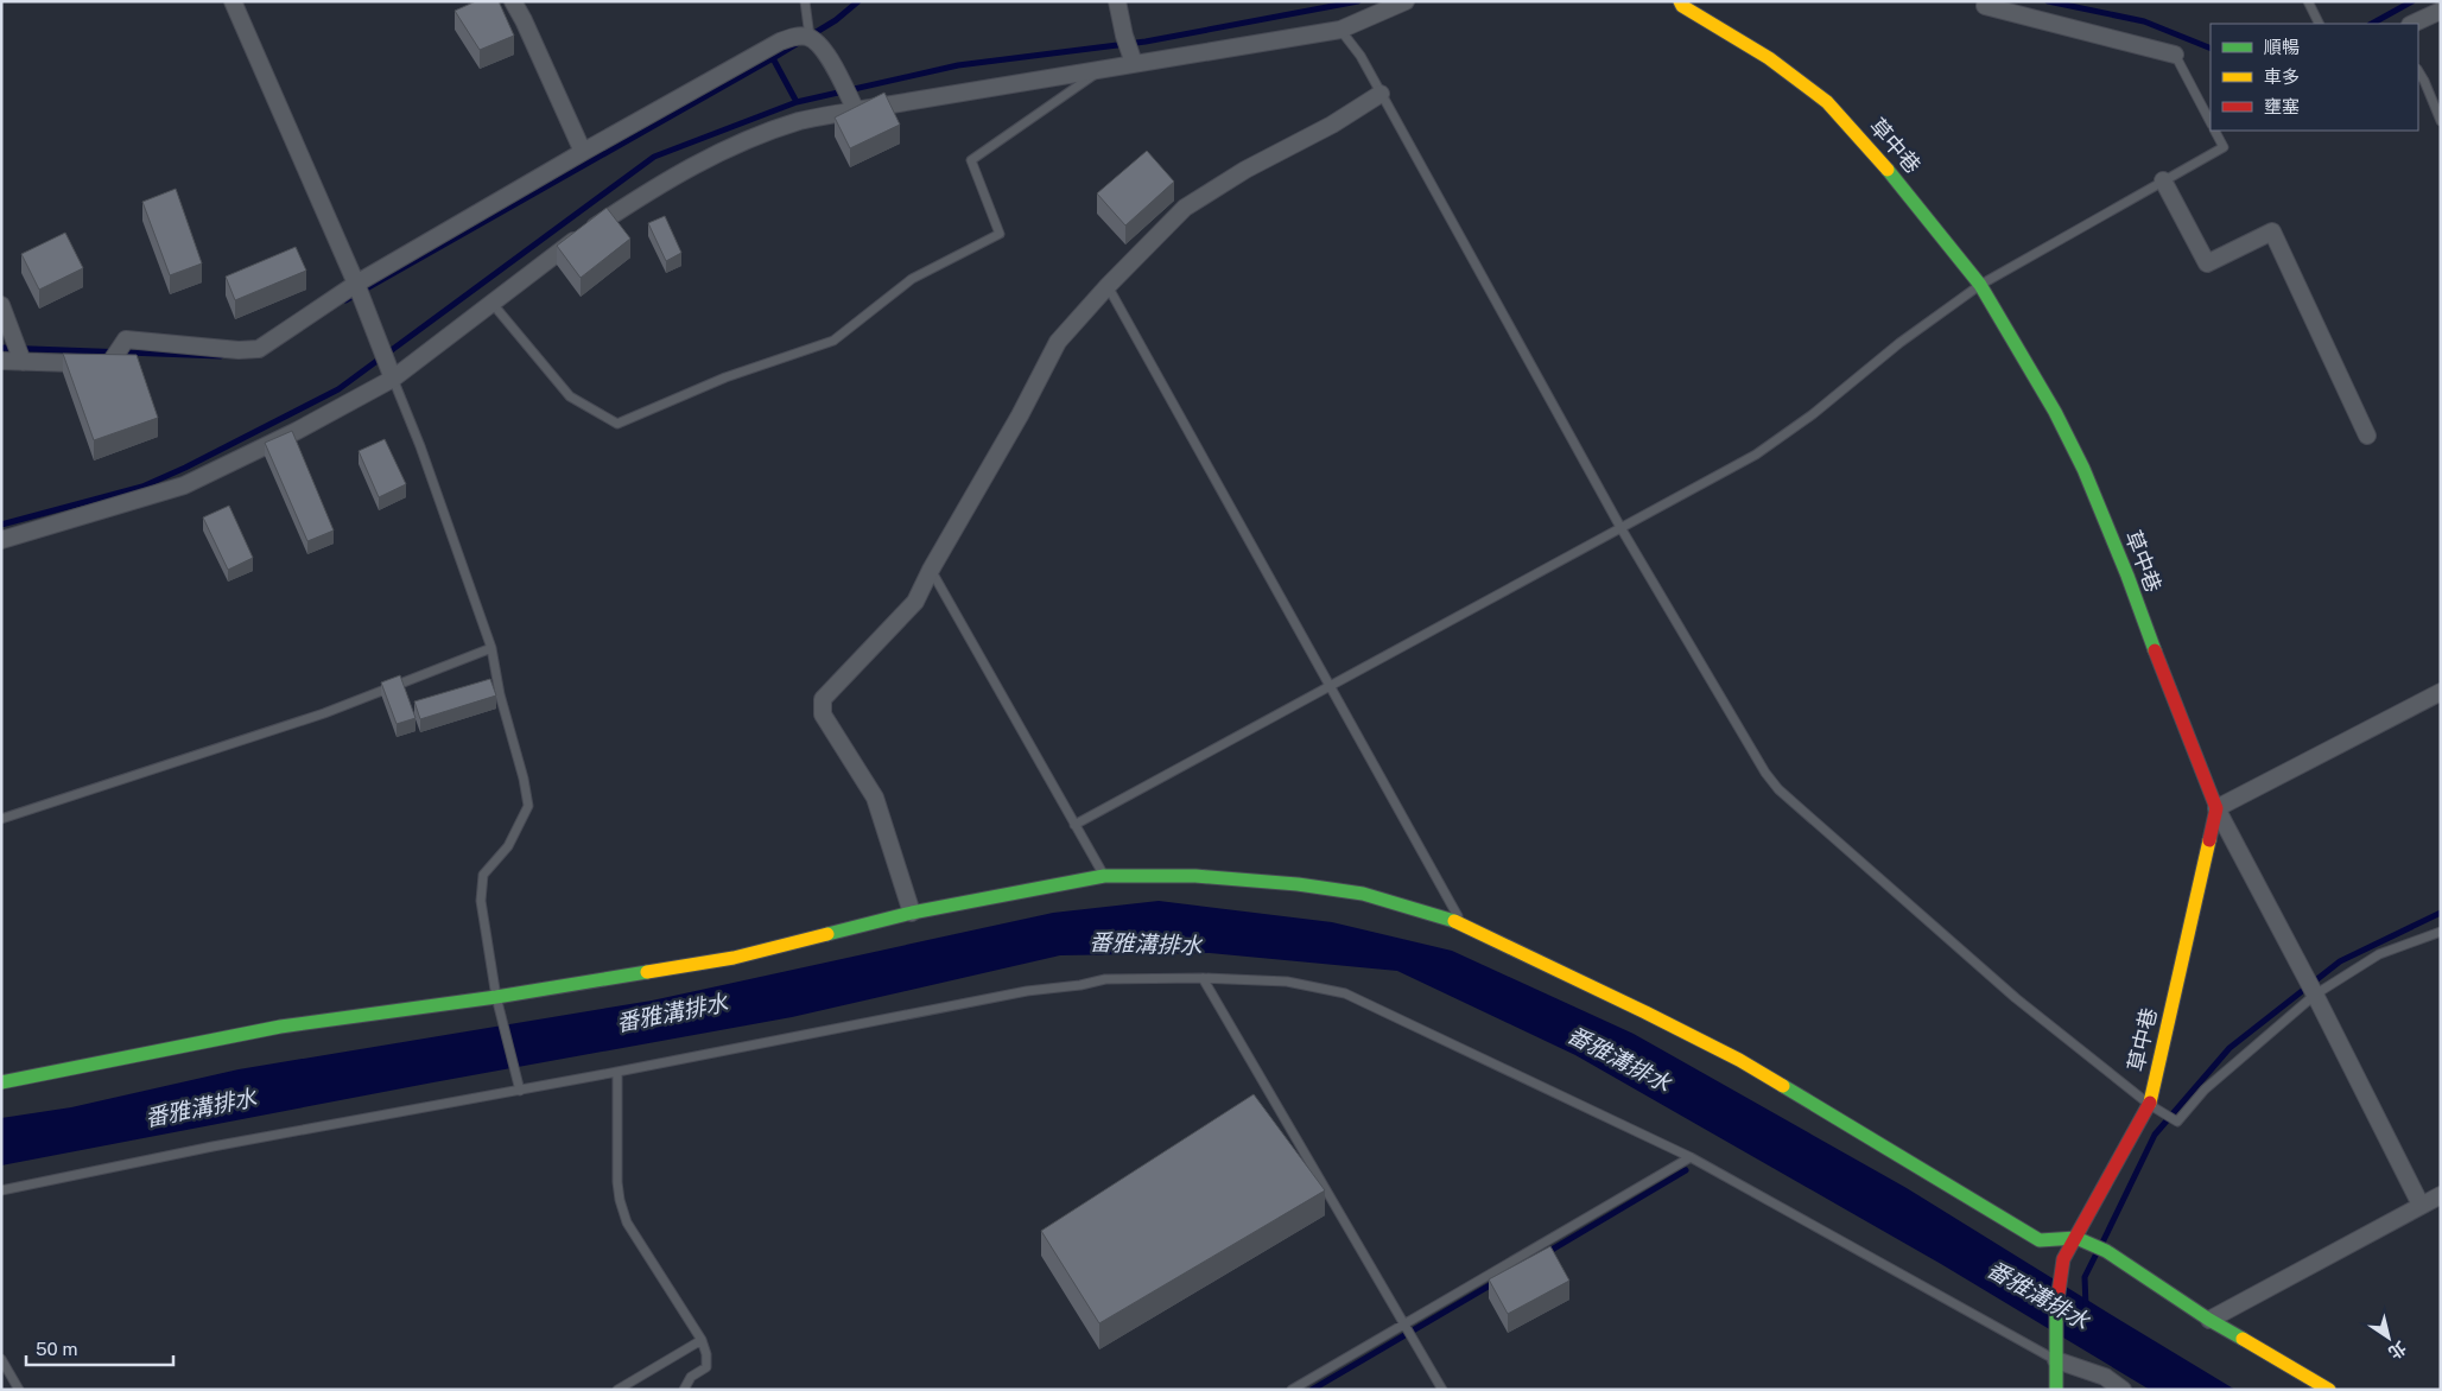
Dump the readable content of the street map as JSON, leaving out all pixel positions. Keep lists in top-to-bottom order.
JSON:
{
  "streets": {
    "street": ["草中巷"]
  },
  "water": ["番雅溝排水"],
  "legend": ["順暢", "車多", "壅塞"],
  "scale_bar": "50 m",
  "north": "bottom right"
}
